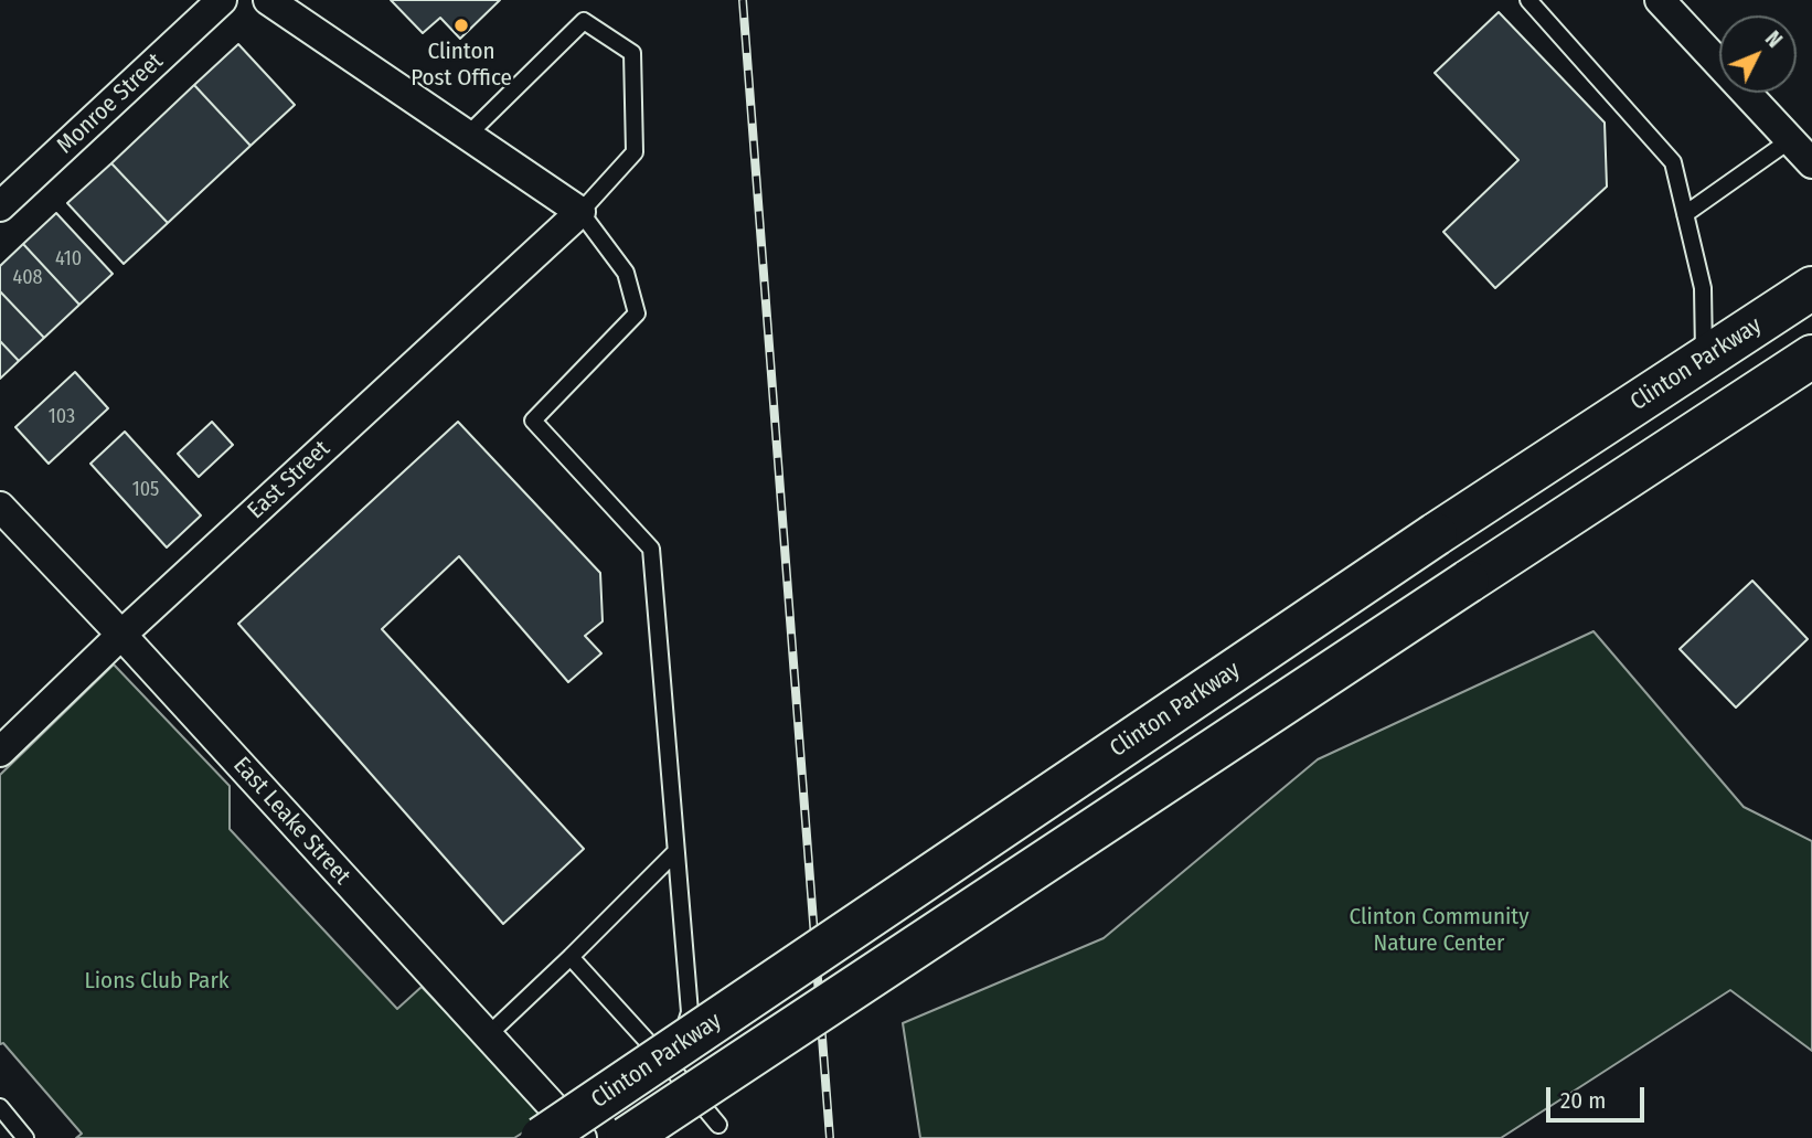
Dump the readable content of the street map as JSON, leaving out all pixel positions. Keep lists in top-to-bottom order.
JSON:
{
  "streets": {
    "main road": ["Clinton Parkway"],
    "street": ["Monroe Street", "East Street", "East Leake Street"]
  },
  "crossings": [
    ["East Street", "East Leake Street"]
  ],
  "parks": ["Clinton Community Nature Center", "Lions Club Park"],
  "places": ["Clinton Post Office"],
  "house_numbers": [
    "410",
    "408",
    "103",
    "105"
  ],
  "scale_bar": "20 m",
  "north": "top right"
}
